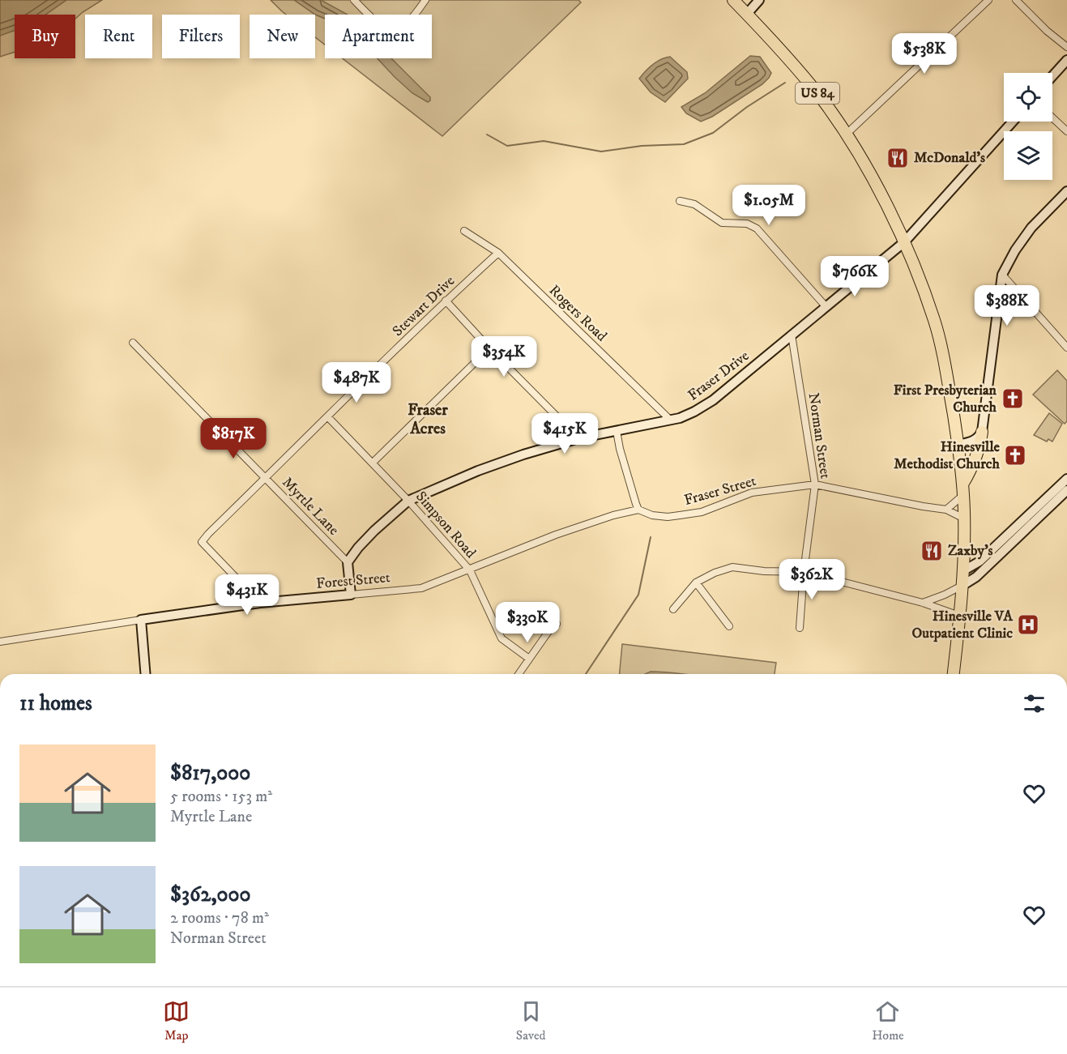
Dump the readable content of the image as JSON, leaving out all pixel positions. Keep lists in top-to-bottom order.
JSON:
{
  "streets": {
    "highway": ["US 84"],
    "street": [
      "Stewart Drive",
      "Rogers Road",
      "Fraser Drive",
      "Norman Street",
      "Fraser Street",
      "Myrtle Lane",
      "Simpson Road",
      "Forest Street"
    ]
  },
  "crossings": [
    ["US 84", "Fraser Drive"],
    ["US 84", "Fraser Street"],
    ["Stewart Drive", "Rogers Road"],
    ["Stewart Drive", "Myrtle Lane"],
    ["Stewart Drive", "Simpson Road"],
    ["Stewart Drive", "Forest Street"],
    ["Rogers Road", "Fraser Drive"],
    ["Fraser Drive", "Norman Street"],
    ["Fraser Drive", "Myrtle Lane"],
    ["Fraser Drive", "Simpson Road"],
    ["Norman Street", "Fraser Street"],
    ["Fraser Street", "Forest Street"],
    ["Simpson Road", "Forest Street"]
  ],
  "districts": ["Fraser Acres"],
  "places": {
    "restaurant": ["McDonald's", "Zaxby's"],
    "church": ["First Presbyterian Church", "Hinesville Methodist Church"],
    "hospital": ["Hinesville VA Outpatient Clinic"]
  },
  "page": {
    "chip": [
      "Buy",
      "Rent",
      "Filters",
      "New",
      "Apartment"
    ],
    "price": [
      "$538K",
      "$1.05M",
      "$766K",
      "$388K",
      "$354K",
      "$487K",
      "$415K",
      "$817K",
      "$362K",
      "$431K",
      "$330K"
    ],
    "heading": "11 homes",
    "list": [
      {
        "name": "$817,000",
        "note": "5 rooms · 153 m² · Myrtle Lane"
      },
      {
        "name": "$362,000",
        "note": "2 rooms · 78 m² · Norman Street"
      }
    ],
    "tabs": ["Map", "Saved", "Home"]
  }
}
